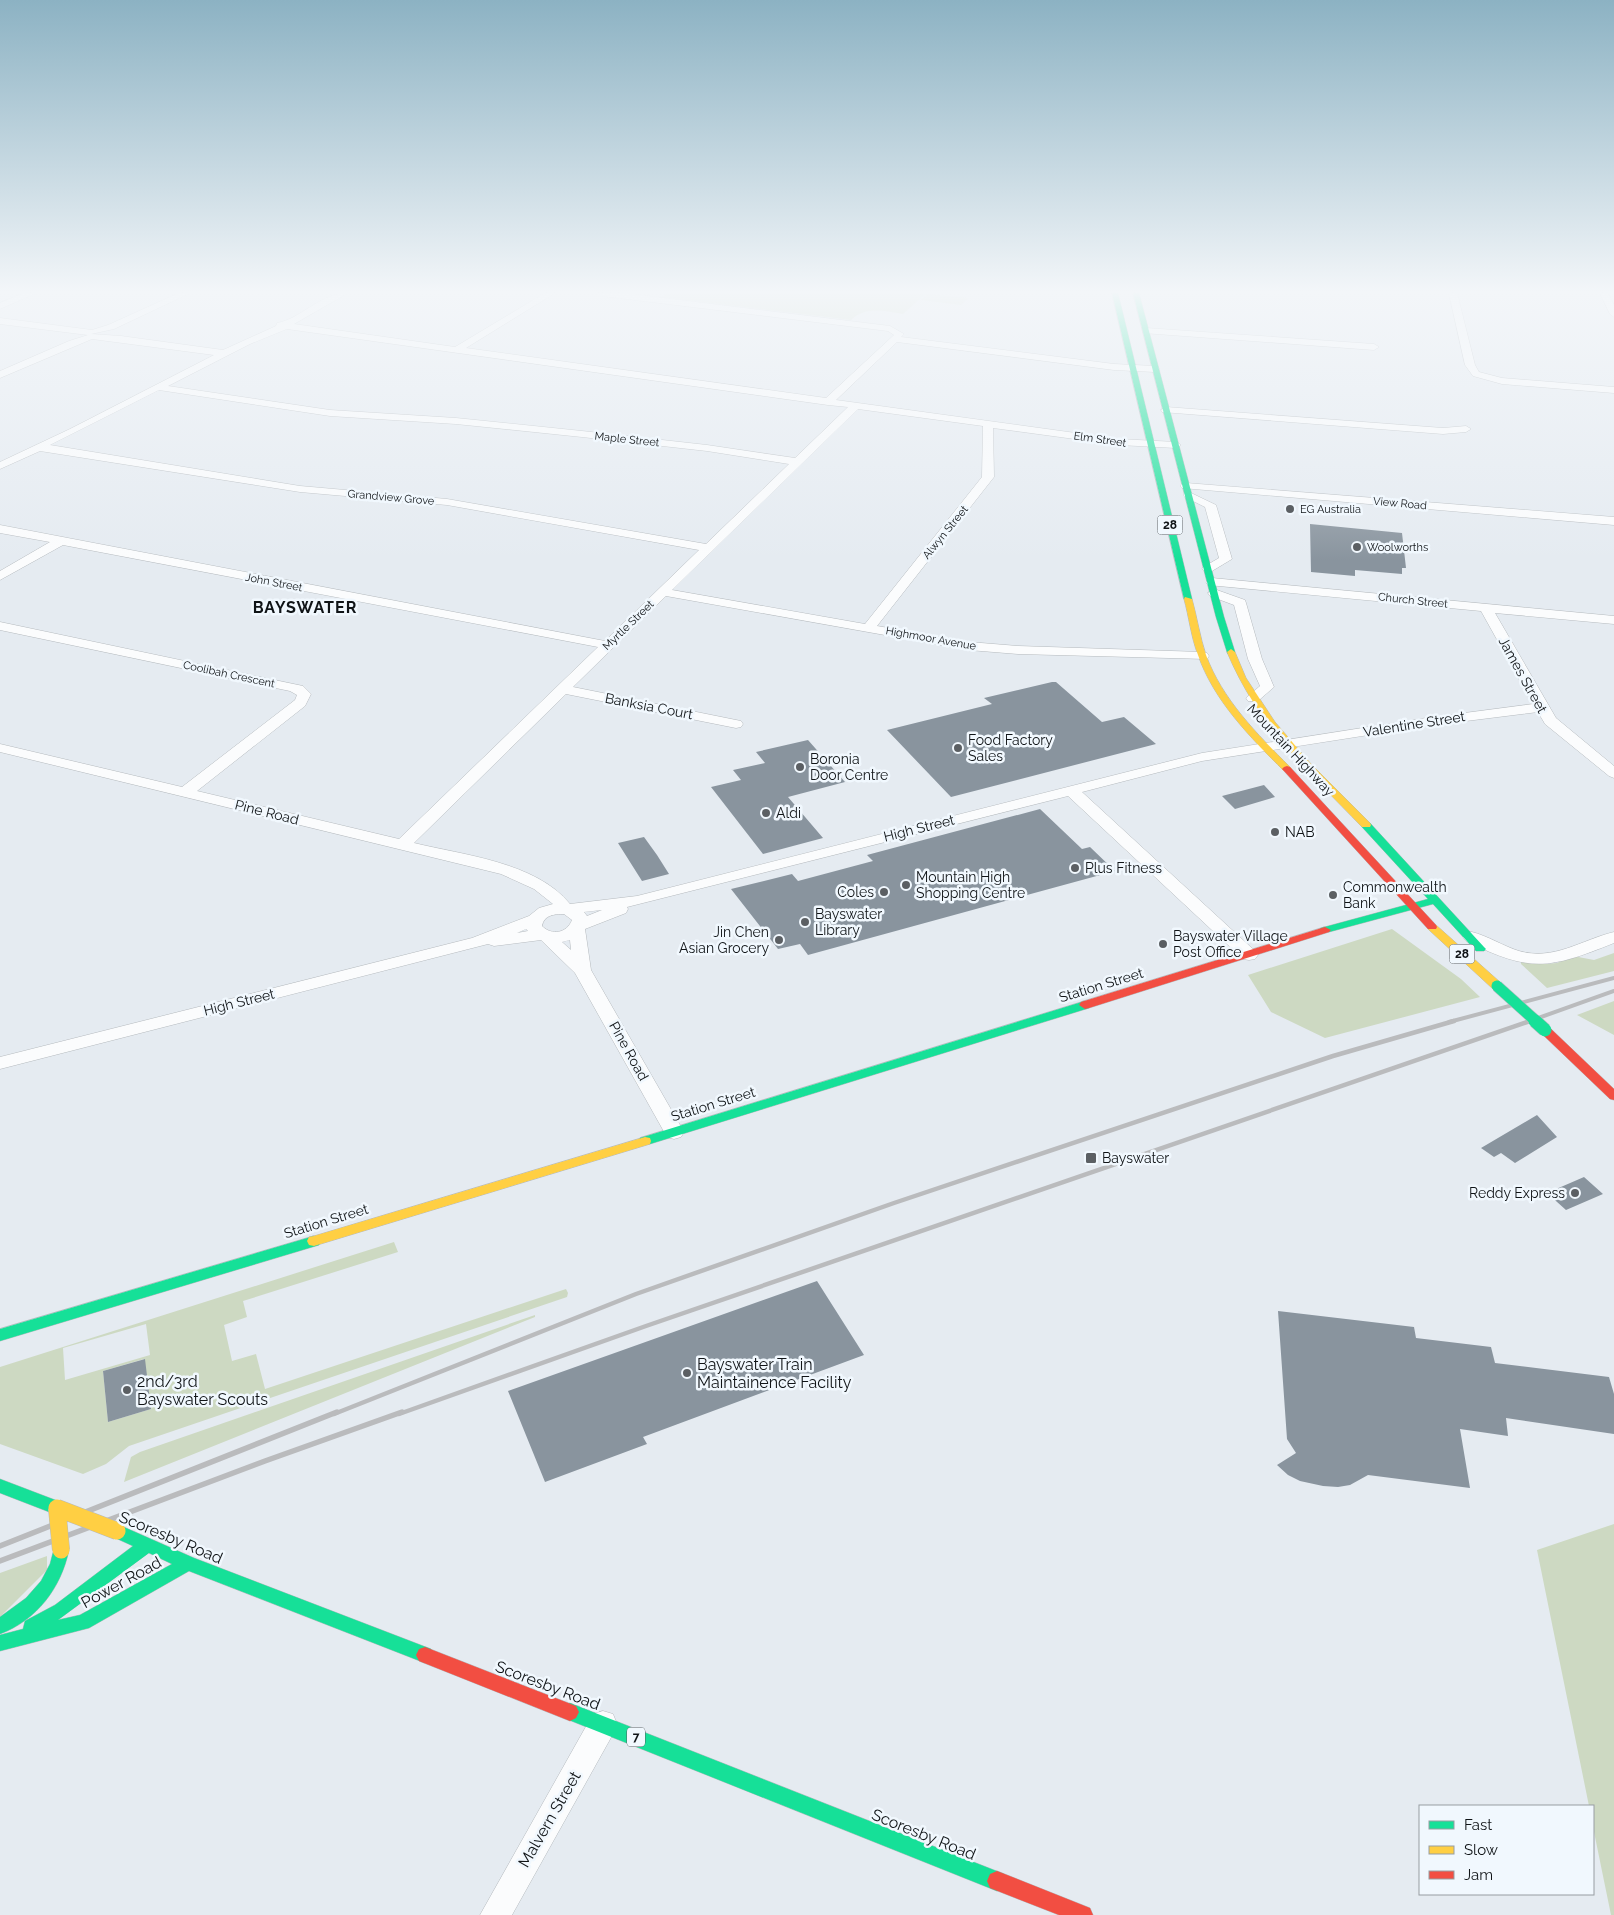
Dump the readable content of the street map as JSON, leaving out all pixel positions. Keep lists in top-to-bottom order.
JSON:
{
  "streets": {
    "main road": [
      "28",
      "Mountain Highway",
      "Station Street",
      "Scoresby Road",
      "Power Road",
      "7"
    ],
    "street": [
      "Maple Street",
      "Elm Street",
      "Grandview Grove",
      "View Road",
      "Alwyn Street",
      "John Street",
      "Church Street",
      "Myrtle Street",
      "Highmoor Avenue",
      "Coolibah Crescent",
      "James Street",
      "Banksia Court",
      "Valentine Street",
      "Pine Road",
      "High Street",
      "Malvern Street"
    ]
  },
  "crossings": [
    ["Maple Street", "Myrtle Street"],
    ["Elm Street", "Alwyn Street"],
    ["Elm Street", "Myrtle Street"],
    ["Elm Street", "Mountain Highway"],
    ["Grandview Grove", "Myrtle Street"],
    ["View Road", "Mountain Highway"],
    ["Alwyn Street", "Highmoor Avenue"],
    ["John Street", "Myrtle Street"],
    ["Church Street", "James Street"],
    ["Church Street", "Mountain Highway"],
    ["Myrtle Street", "Highmoor Avenue"],
    ["Myrtle Street", "Banksia Court"],
    ["Myrtle Street", "Pine Road"],
    ["Highmoor Avenue", "Mountain Highway"],
    ["Coolibah Crescent", "Pine Road"],
    ["James Street", "Valentine Street"],
    ["Valentine Street", "Mountain Highway"],
    ["Valentine Street", "High Street"],
    ["Mountain Highway", "High Street"],
    ["Mountain Highway", "Station Street"],
    ["Pine Road", "High Street"],
    ["Pine Road", "Station Street"],
    ["Scoresby Road", "Power Road"],
    ["Scoresby Road", "Malvern Street"]
  ],
  "districts": ["BAYSWATER"],
  "places": {
    "other": [
      "EG Australia",
      "Woolworths",
      "Food Factory Sales",
      "Boronia Door Centre",
      "Aldi",
      "NAB",
      "Plus Fitness",
      "Mountain High Shopping Centre",
      "Coles",
      "Commonwealth Bank",
      "Bayswater Library",
      "Jin Chen Asian Grocery",
      "Bayswater Village Post Office",
      "Reddy Express",
      "Bayswater Train Maintainence Facility",
      "2nd/3rd Bayswater Scouts"
    ],
    "transit": ["Bayswater"]
  },
  "legend": ["Fast", "Slow", "Jam"]
}
